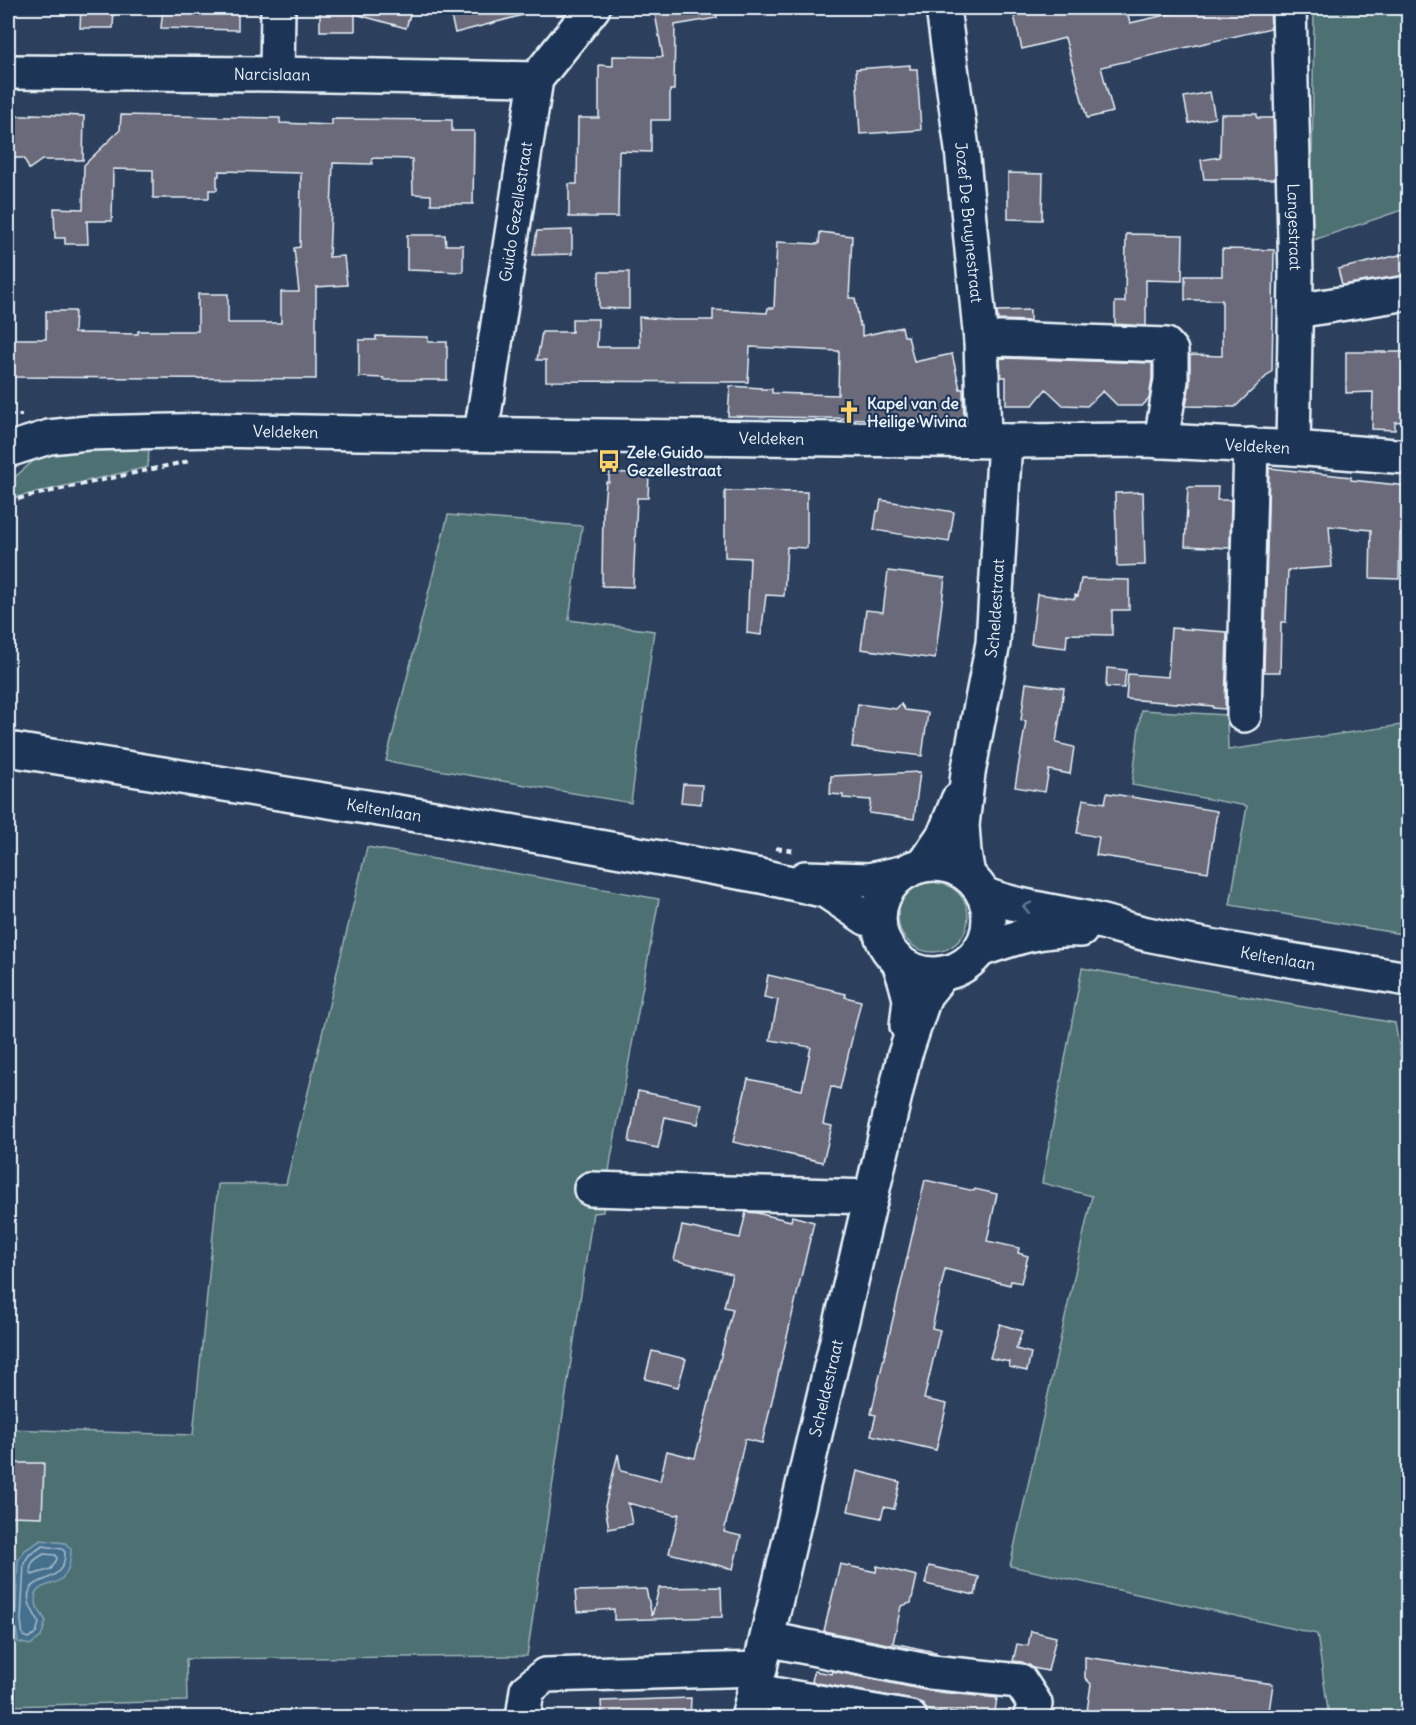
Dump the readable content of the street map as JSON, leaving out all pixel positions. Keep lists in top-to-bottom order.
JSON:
{
  "streets": {
    "street": [
      "Narcislaan",
      "Guido Gezellestraat",
      "Jozef De Bruynestraat",
      "Langestraat",
      "Veldeken",
      "Scheldestraat",
      "Keltenlaan"
    ]
  },
  "crossings": [
    ["Narcislaan", "Guido Gezellestraat"],
    ["Guido Gezellestraat", "Veldeken"],
    ["Jozef De Bruynestraat", "Veldeken"],
    ["Jozef De Bruynestraat", "Scheldestraat"],
    ["Langestraat", "Veldeken"],
    ["Veldeken", "Scheldestraat"],
    ["Scheldestraat", "Keltenlaan"]
  ],
  "places": {
    "church": ["Kapel van de Heilige Wivina"],
    "bus stop": ["Zele Guido Gezellestraat"]
  }
}
